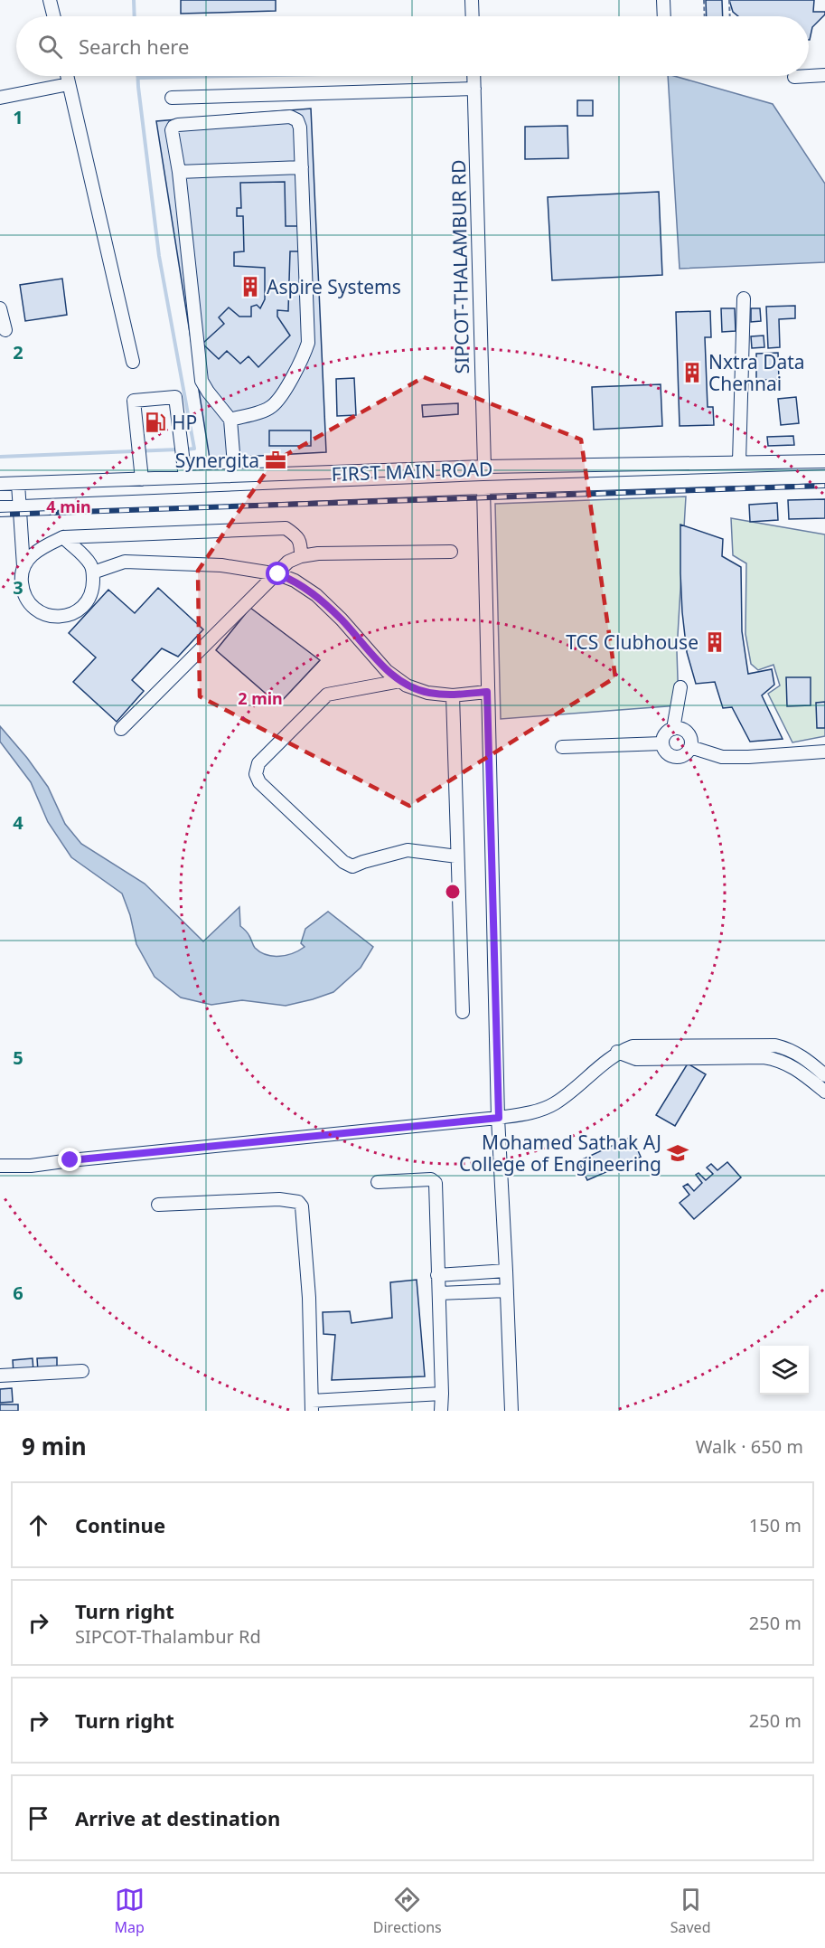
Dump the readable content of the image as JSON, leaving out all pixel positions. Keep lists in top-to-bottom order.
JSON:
{
  "streets": {
    "street": ["SIPCOT-THALAMBUR RD", "FIRST MAIN ROAD"]
  },
  "places": {
    "building": ["Aspire Systems", "Nxtra Data Chennai", "TCS Clubhouse"],
    "fuel station": ["HP"],
    "office": ["Synergita"],
    "school or university": ["Mohamed Sathak AJ College of Engineering"]
  },
  "page": {
    "search": "Search here",
    "heading": ["9 min", "Walk · 650 m"],
    "list": [
      ["Continue", "150 m"],
      ["Turn right", "SIPCOT-Thalambur Rd", "250 m"],
      ["Turn right", "250 m"],
      "Arrive at destination"
    ],
    "nav": ["Map", "Directions", "Saved"]
  },
  "grid": {
    "rows": [
      "1",
      "2",
      "3",
      "4",
      "5",
      "6"
    ]
  },
  "rings": ["4 min", "2 min"]
}
